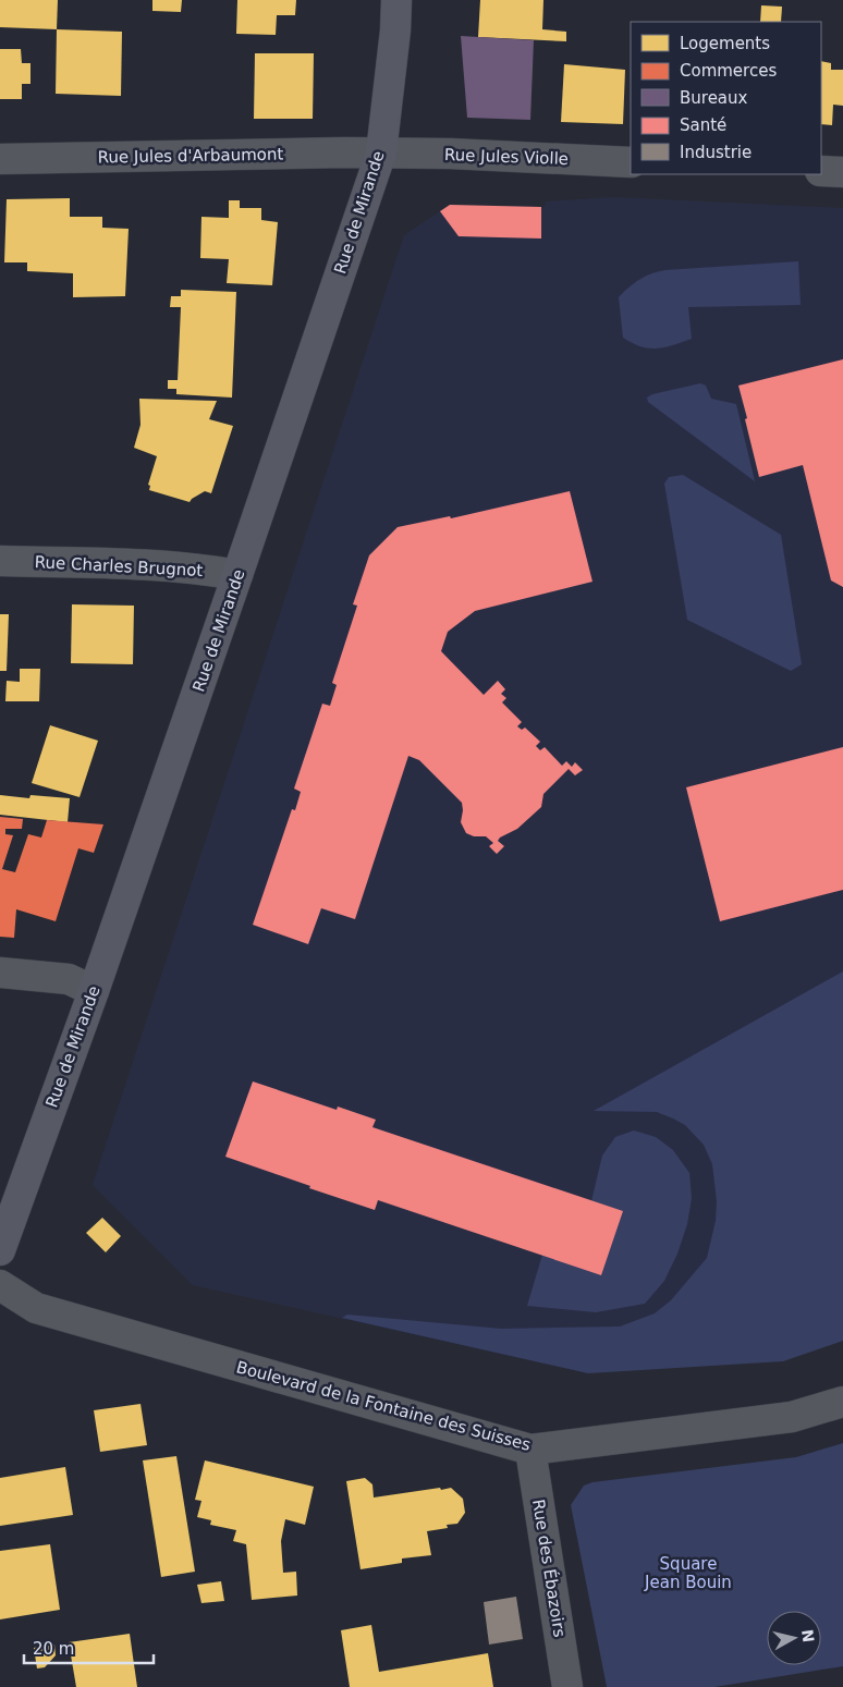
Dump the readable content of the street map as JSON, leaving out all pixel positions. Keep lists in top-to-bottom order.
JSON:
{
  "streets": {
    "main road": ["Rue de Mirande"],
    "street": [
      "Rue Jules d'Arbaumont",
      "Rue Jules Violle",
      "Rue Charles Brugnot",
      "Boulevard de la Fontaine des Suisses",
      "Rue des Ébazoirs"
    ]
  },
  "crossings": [
    ["Rue Jules d'Arbaumont", "Rue Jules Violle"],
    ["Rue Jules d'Arbaumont", "Rue de Mirande"],
    ["Rue Jules Violle", "Rue de Mirande"],
    ["Rue de Mirande", "Rue Charles Brugnot"],
    ["Boulevard de la Fontaine des Suisses", "Rue des Ébazoirs"]
  ],
  "parks": ["Square Jean Bouin"],
  "legend": [
    "Logements",
    "Commerces",
    "Bureaux",
    "Santé",
    "Industrie"
  ],
  "scale_bar": "20 m",
  "north": "right"
}
